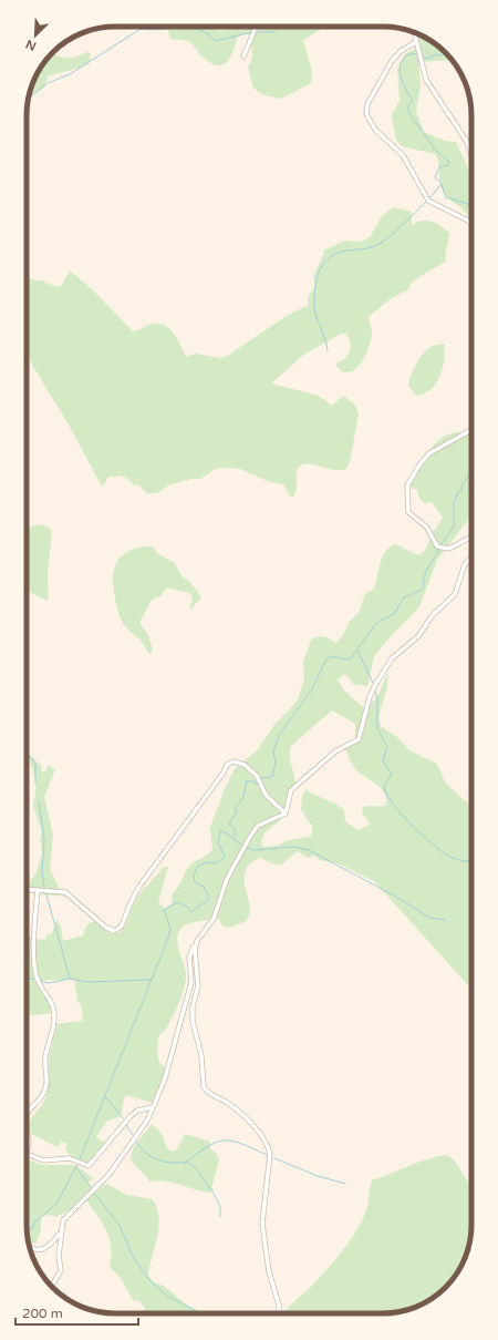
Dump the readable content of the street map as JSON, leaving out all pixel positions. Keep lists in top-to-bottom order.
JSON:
{
  "scale_bar": "200 m",
  "north": "bottom left"
}
